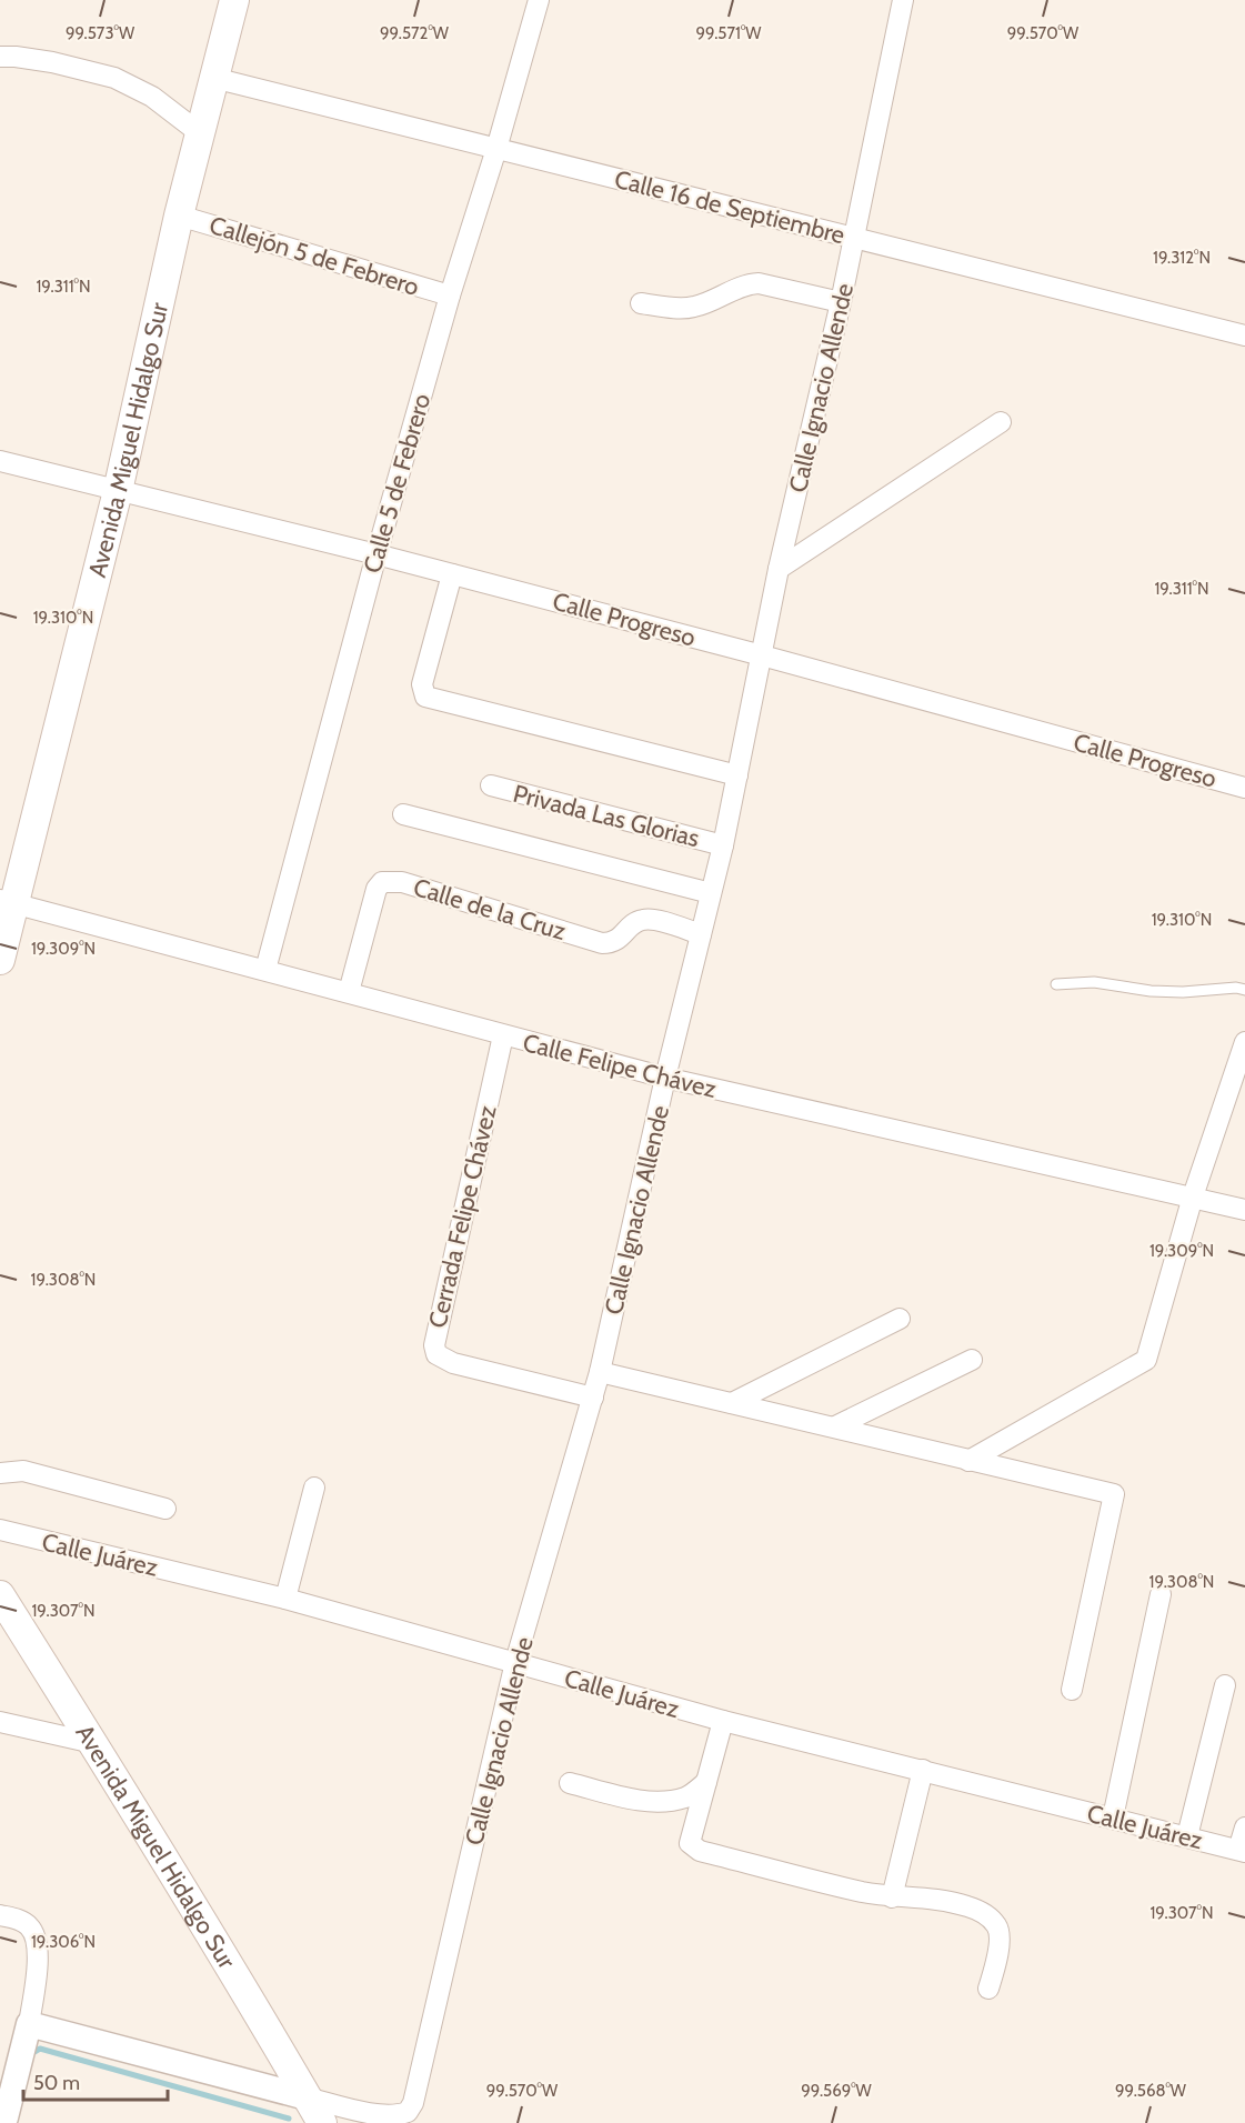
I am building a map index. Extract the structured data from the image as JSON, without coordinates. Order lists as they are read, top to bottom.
{
  "streets": {
    "main road": ["Avenida Miguel Hidalgo Sur"],
    "street": [
      "Calle 16 de Septiembre",
      "Callejón 5 de Febrero",
      "Calle Ignacio Allende",
      "Calle 5 de Febrero",
      "Calle Progreso",
      "Privada Las Glorias",
      "Calle de la Cruz",
      "Calle Felipe Chávez",
      "Cerrada Felipe Chávez",
      "Calle Juárez"
    ]
  },
  "crossings": [
    ["Calle 16 de Septiembre", "Calle Ignacio Allende"],
    ["Calle 16 de Septiembre", "Avenida Miguel Hidalgo Sur"],
    ["Calle 16 de Septiembre", "Calle 5 de Febrero"],
    ["Callejón 5 de Febrero", "Avenida Miguel Hidalgo Sur"],
    ["Callejón 5 de Febrero", "Calle 5 de Febrero"],
    ["Calle Ignacio Allende", "Calle Progreso"],
    ["Calle Ignacio Allende", "Privada Las Glorias"],
    ["Calle Ignacio Allende", "Calle de la Cruz"],
    ["Calle Ignacio Allende", "Calle Felipe Chávez"],
    ["Calle Ignacio Allende", "Cerrada Felipe Chávez"],
    ["Calle Ignacio Allende", "Calle Juárez"],
    ["Avenida Miguel Hidalgo Sur", "Calle Progreso"],
    ["Avenida Miguel Hidalgo Sur", "Calle Felipe Chávez"],
    ["Calle 5 de Febrero", "Calle Progreso"],
    ["Calle 5 de Febrero", "Calle Felipe Chávez"],
    ["Calle de la Cruz", "Calle Felipe Chávez"],
    ["Calle Felipe Chávez", "Cerrada Felipe Chávez"]
  ],
  "scale_bar": "50 m",
  "coordinates": [
    "99.573°W",
    "99.572°W",
    "99.571°W",
    "99.570°W",
    "19.312°N",
    "19.311°N",
    "19.310°N",
    "19.309°N",
    "19.308°N",
    "19.307°N",
    "19.306°N",
    "99.569°W",
    "99.568°W"
  ]
}
